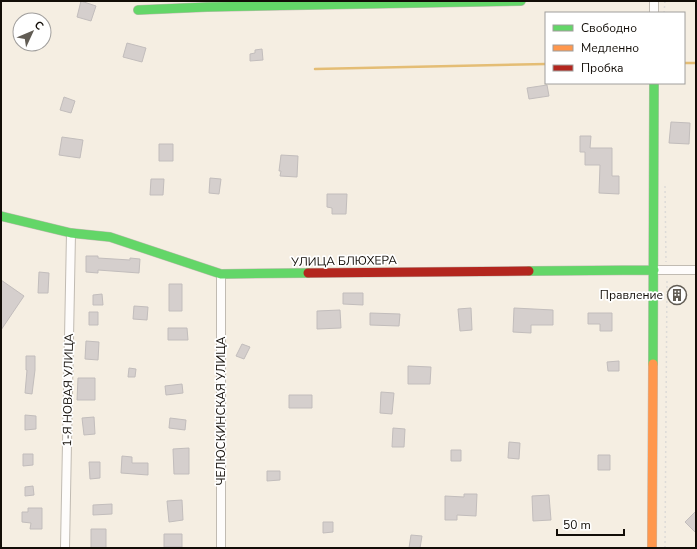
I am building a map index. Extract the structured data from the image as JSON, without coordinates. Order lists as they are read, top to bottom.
{
  "streets": {
    "street": ["УЛИЦА БЛЮХЕРА", "1-Я НОВАЯ УЛИЦА", "ЧЕЛЮСКИНСКАЯ УЛИЦА"]
  },
  "crossings": [
    ["УЛИЦА БЛЮХЕРА", "1-Я НОВАЯ УЛИЦА"],
    ["УЛИЦА БЛЮХЕРА", "ЧЕЛЮСКИНСКАЯ УЛИЦА"]
  ],
  "places": {
    "building": ["Правление"]
  },
  "legend": ["Свободно", "Медленно", "Пробка"],
  "scale_bar": "50 m",
  "north": "top right"
}
